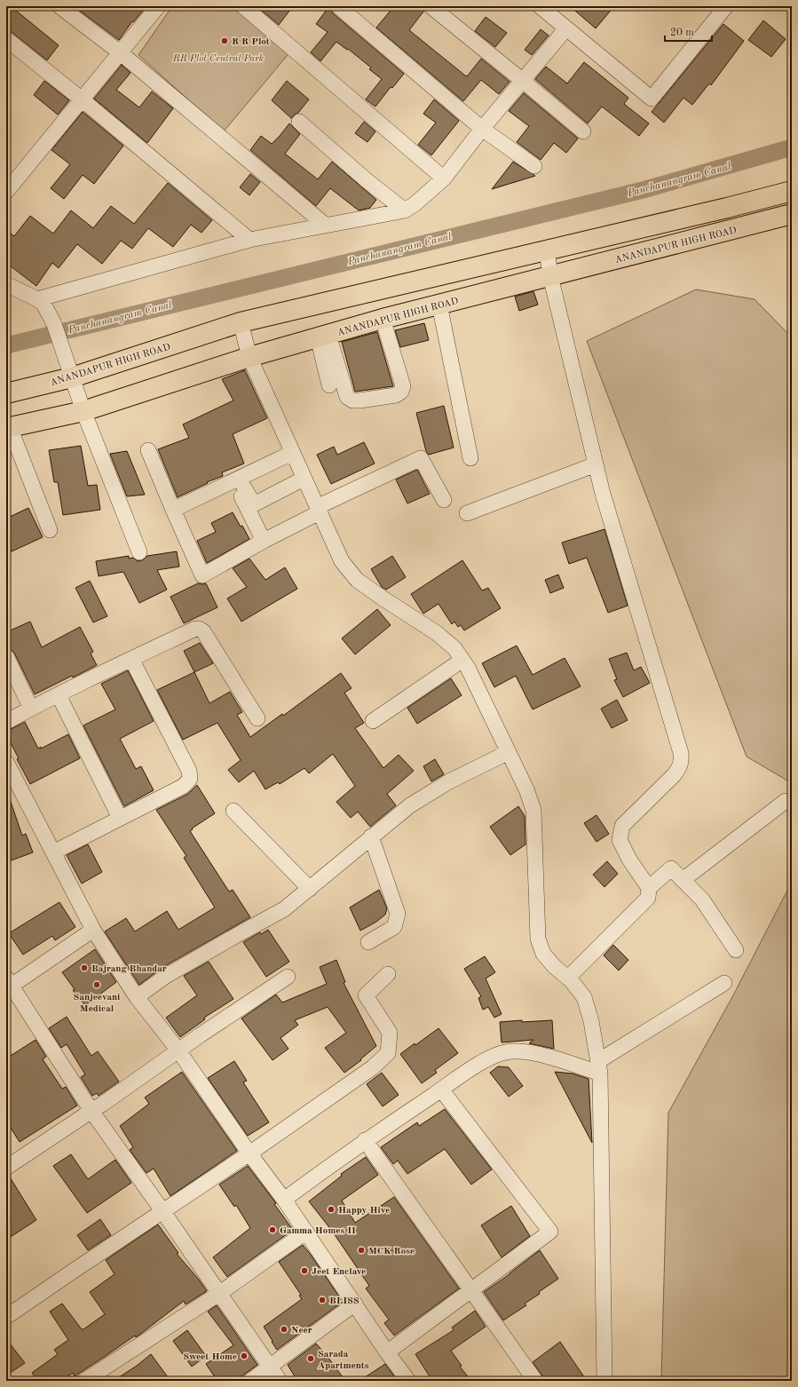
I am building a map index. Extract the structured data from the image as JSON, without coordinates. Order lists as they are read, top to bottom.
{
  "streets": {
    "main road": ["ANANDAPUR HIGH ROAD"]
  },
  "water": ["Panchanangram Canal"],
  "parks": ["RR Plot Central Park"],
  "places": [
    "R R Plot",
    "Bajrang Bhandar",
    "Sanjeevani Medical",
    "Happy Hive",
    "Gamma Homes II",
    "MCK Rose",
    "Jeet Enclave",
    "BLISS",
    "Neer",
    "Sweet Home",
    "Sarada Apartments"
  ],
  "scale_bar": "20 m"
}
